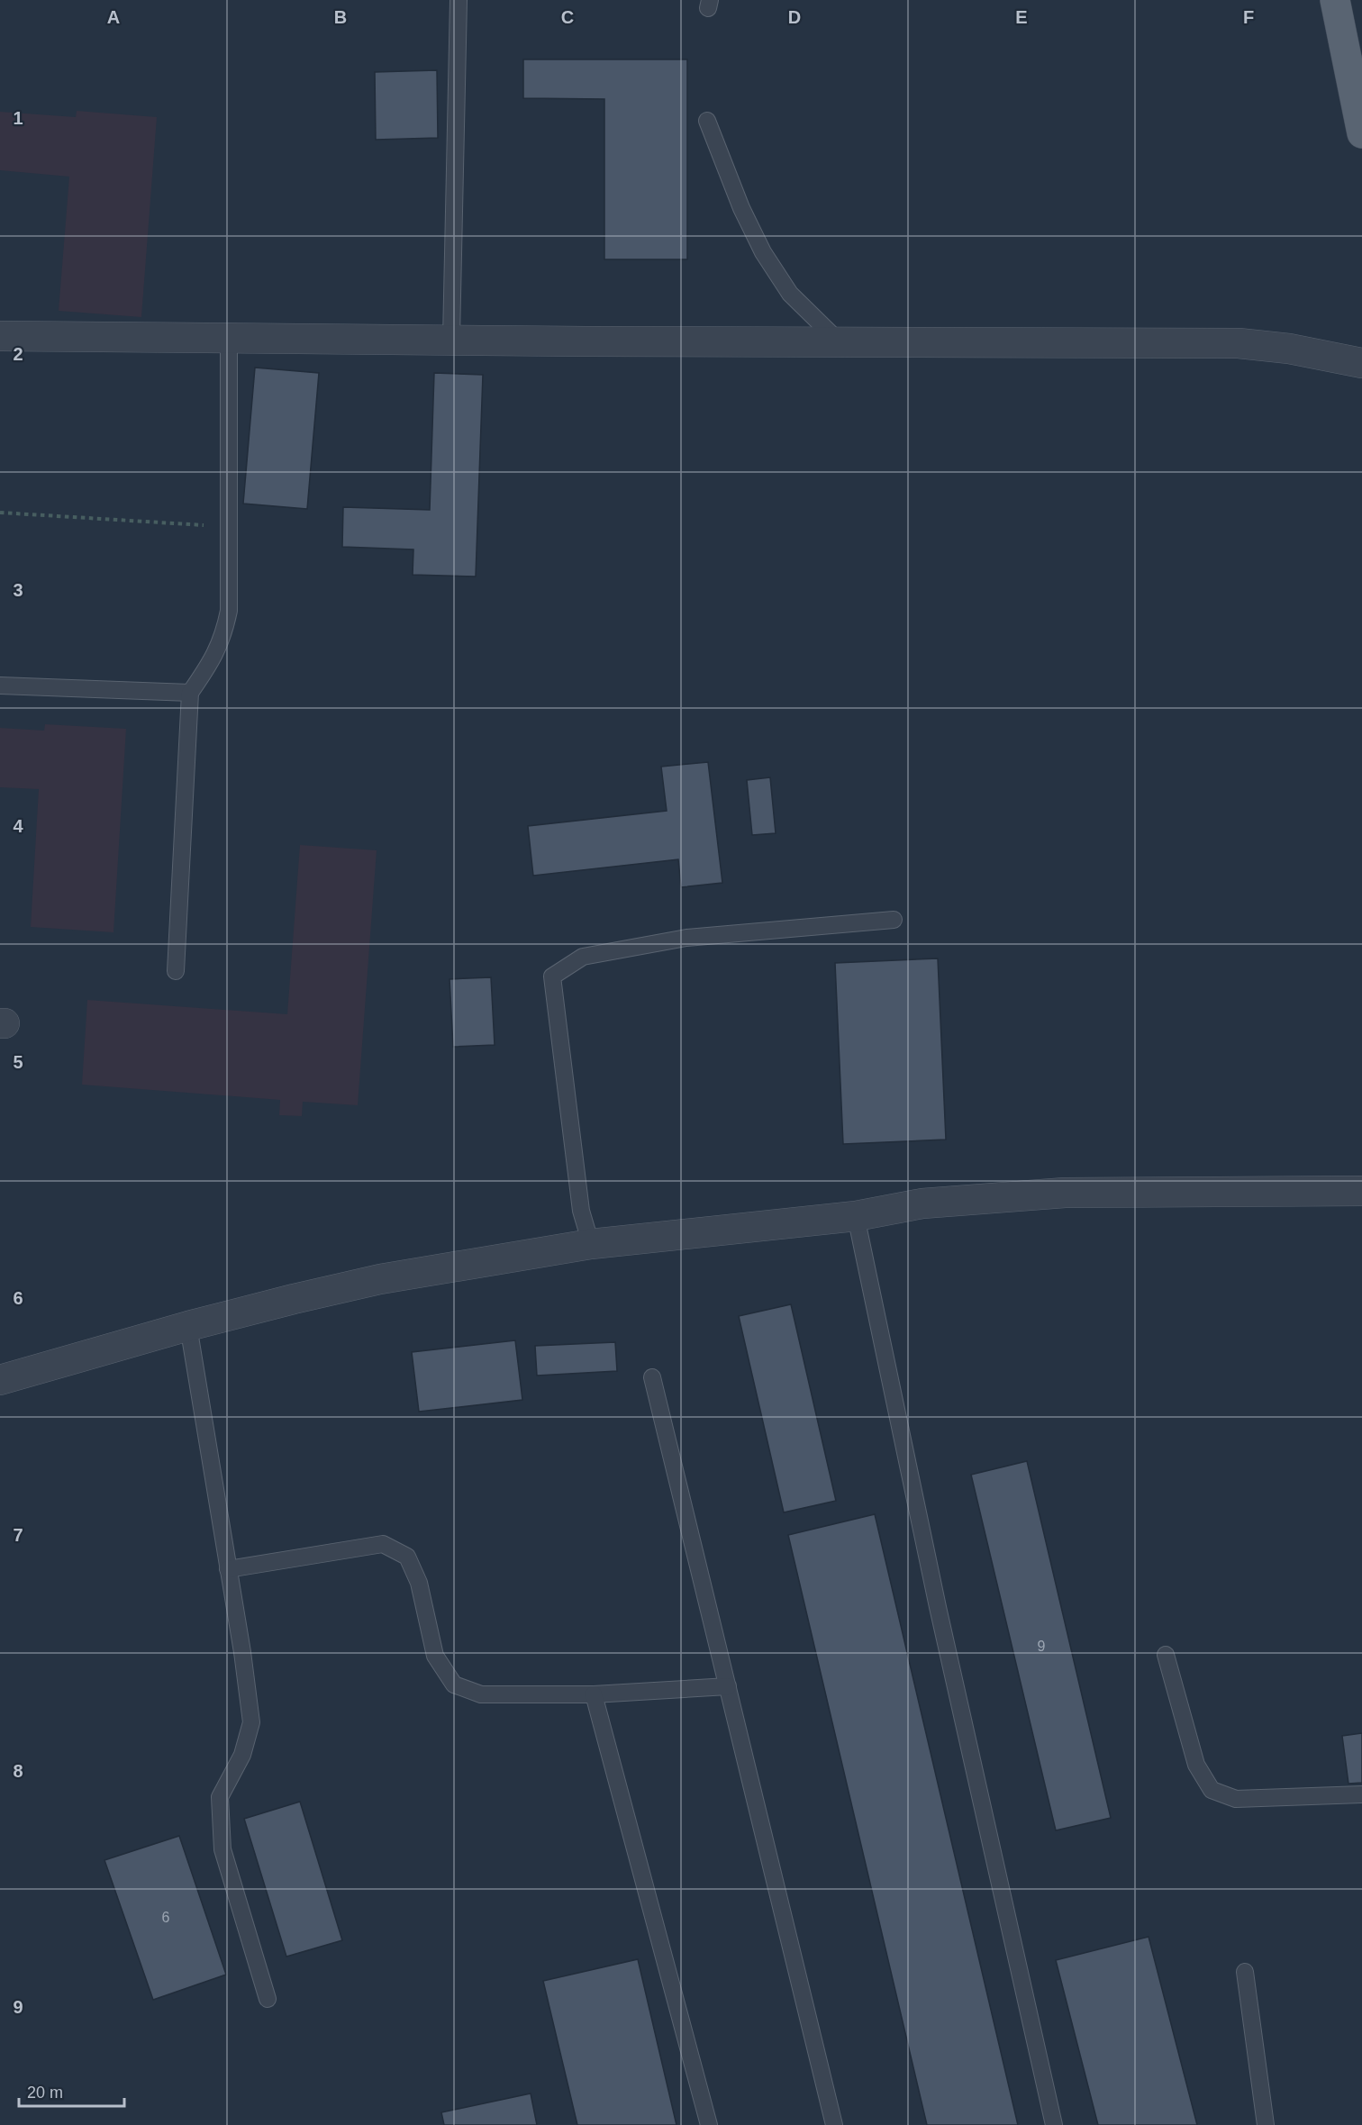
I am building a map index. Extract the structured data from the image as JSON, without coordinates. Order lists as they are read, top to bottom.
{
  "house_numbers": ["9", "6"],
  "scale_bar": "20 m",
  "grid": {
    "columns": [
      "A",
      "B",
      "C",
      "D",
      "E",
      "F"
    ],
    "rows": [
      "1",
      "2",
      "3",
      "4",
      "5",
      "6",
      "7",
      "8",
      "9"
    ]
  }
}
